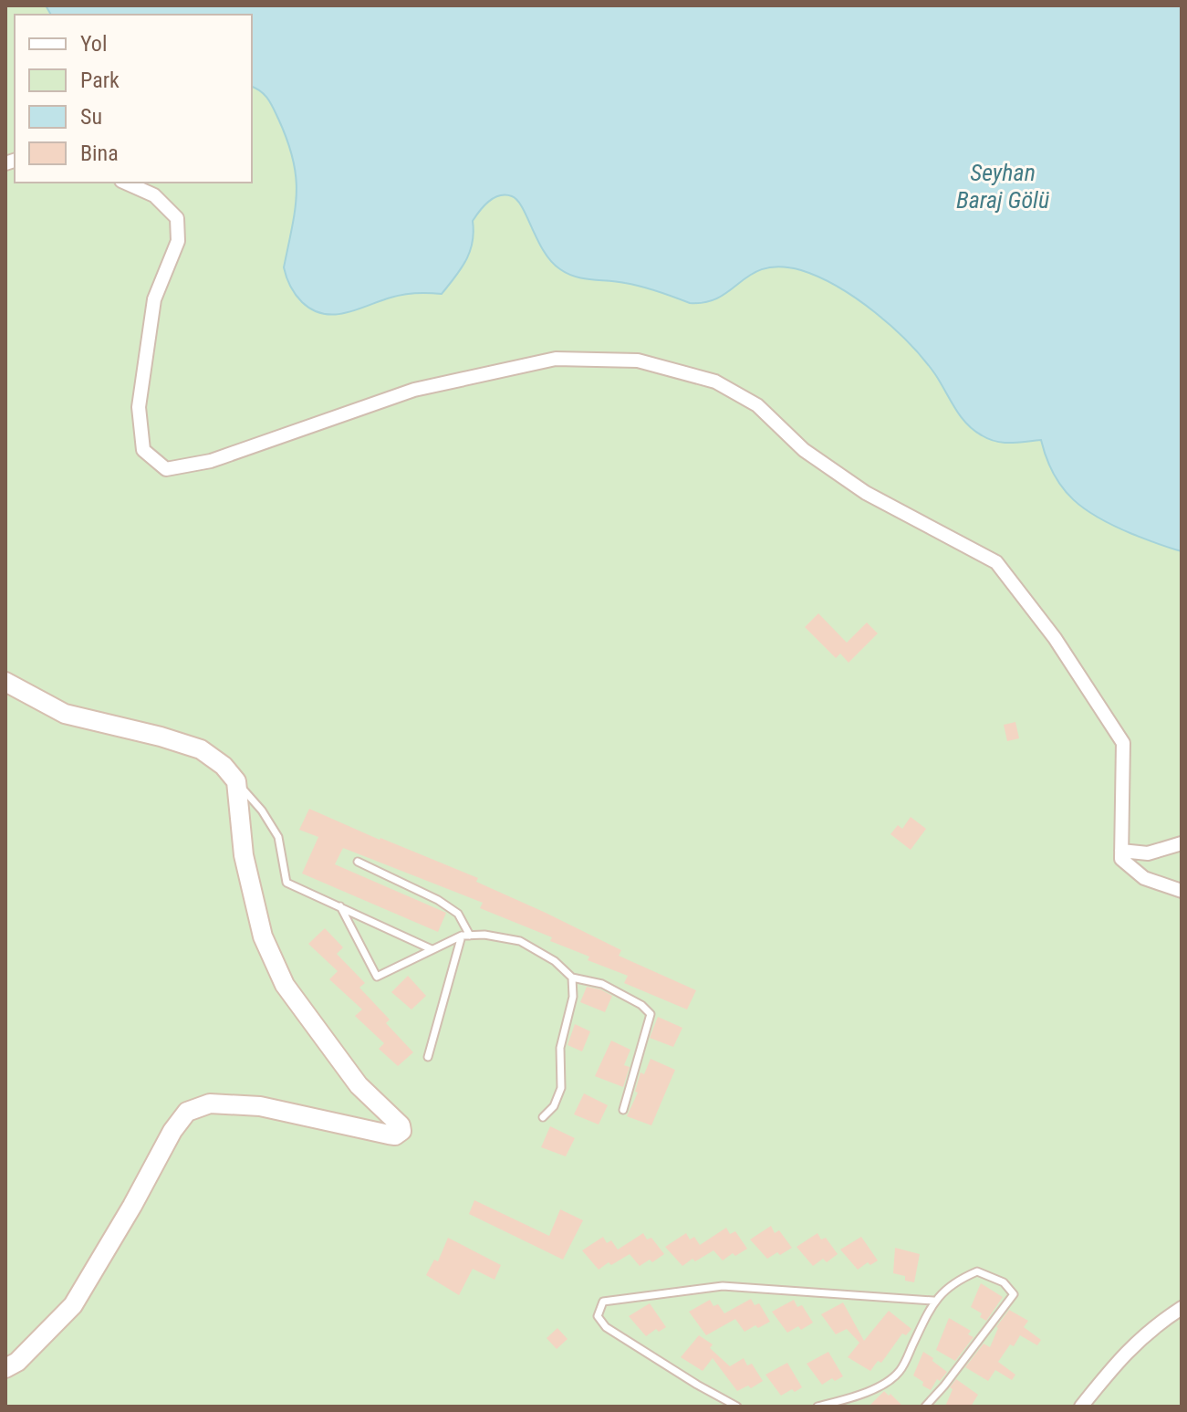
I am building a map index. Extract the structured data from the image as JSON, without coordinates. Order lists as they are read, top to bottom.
{
  "water": ["Seyhan Baraj Gölü"],
  "legend": [
    "Yol",
    "Park",
    "Su",
    "Bina"
  ]
}
